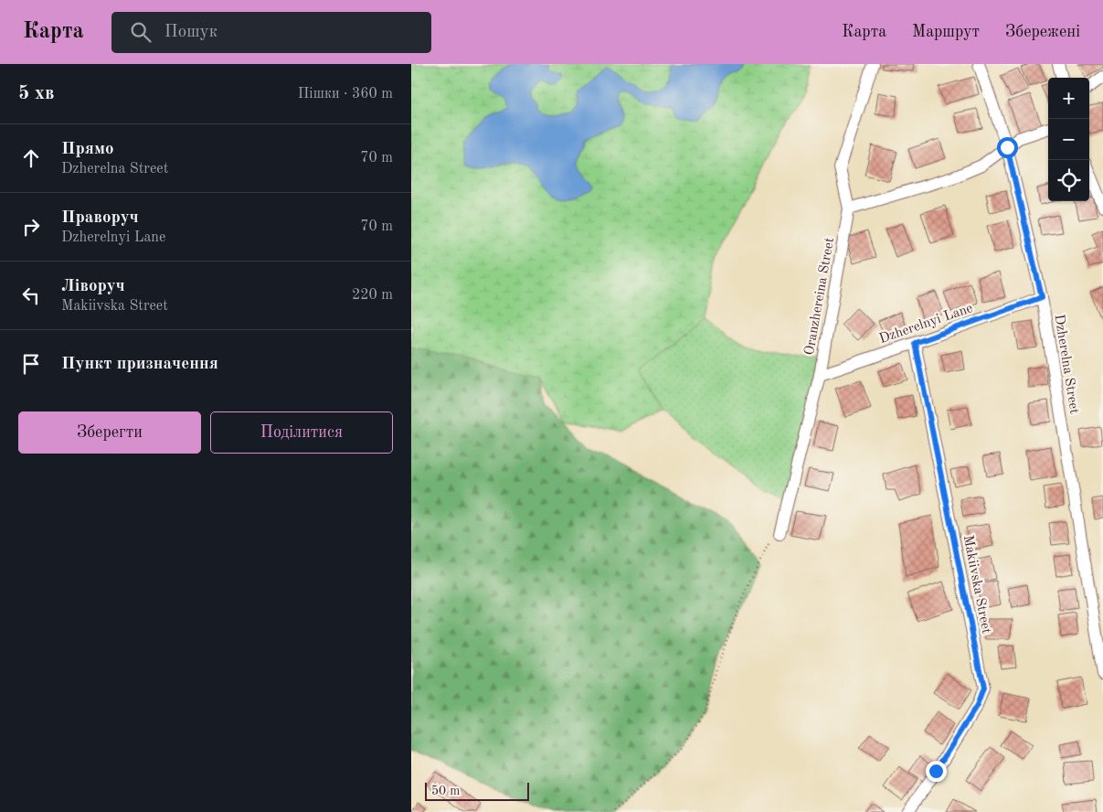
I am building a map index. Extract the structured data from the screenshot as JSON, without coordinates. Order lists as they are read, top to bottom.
{
  "streets": {
    "street": [
      "Oranzhereina Street",
      "Dzherelnyi Lane",
      "Dzherelna Street",
      "Makiivska Street"
    ]
  },
  "crossings": [
    ["Oranzhereina Street", "Dzherelnyi Lane"],
    ["Dzherelnyi Lane", "Dzherelna Street"],
    ["Dzherelnyi Lane", "Makiivska Street"]
  ],
  "scale_bar": "50 m",
  "page": {
    "header": "Карта",
    "search": "Пошук",
    "nav": ["Карта", "Маршрут", "Збережені"],
    "heading": ["5 хв", "Пішки · 360 m"],
    "map_buttons": ["+", "−"],
    "list": [
      ["Прямо", "Dzherelna Street", "70 m"],
      ["Праворуч", "Dzherelnyi Lane", "70 m"],
      ["Ліворуч", "Makiivska Street", "220 m"],
      "Пункт призначення"
    ],
    "buttons": ["Зберегти", "Поділитися"],
    "scale": "50 m"
  }
}
